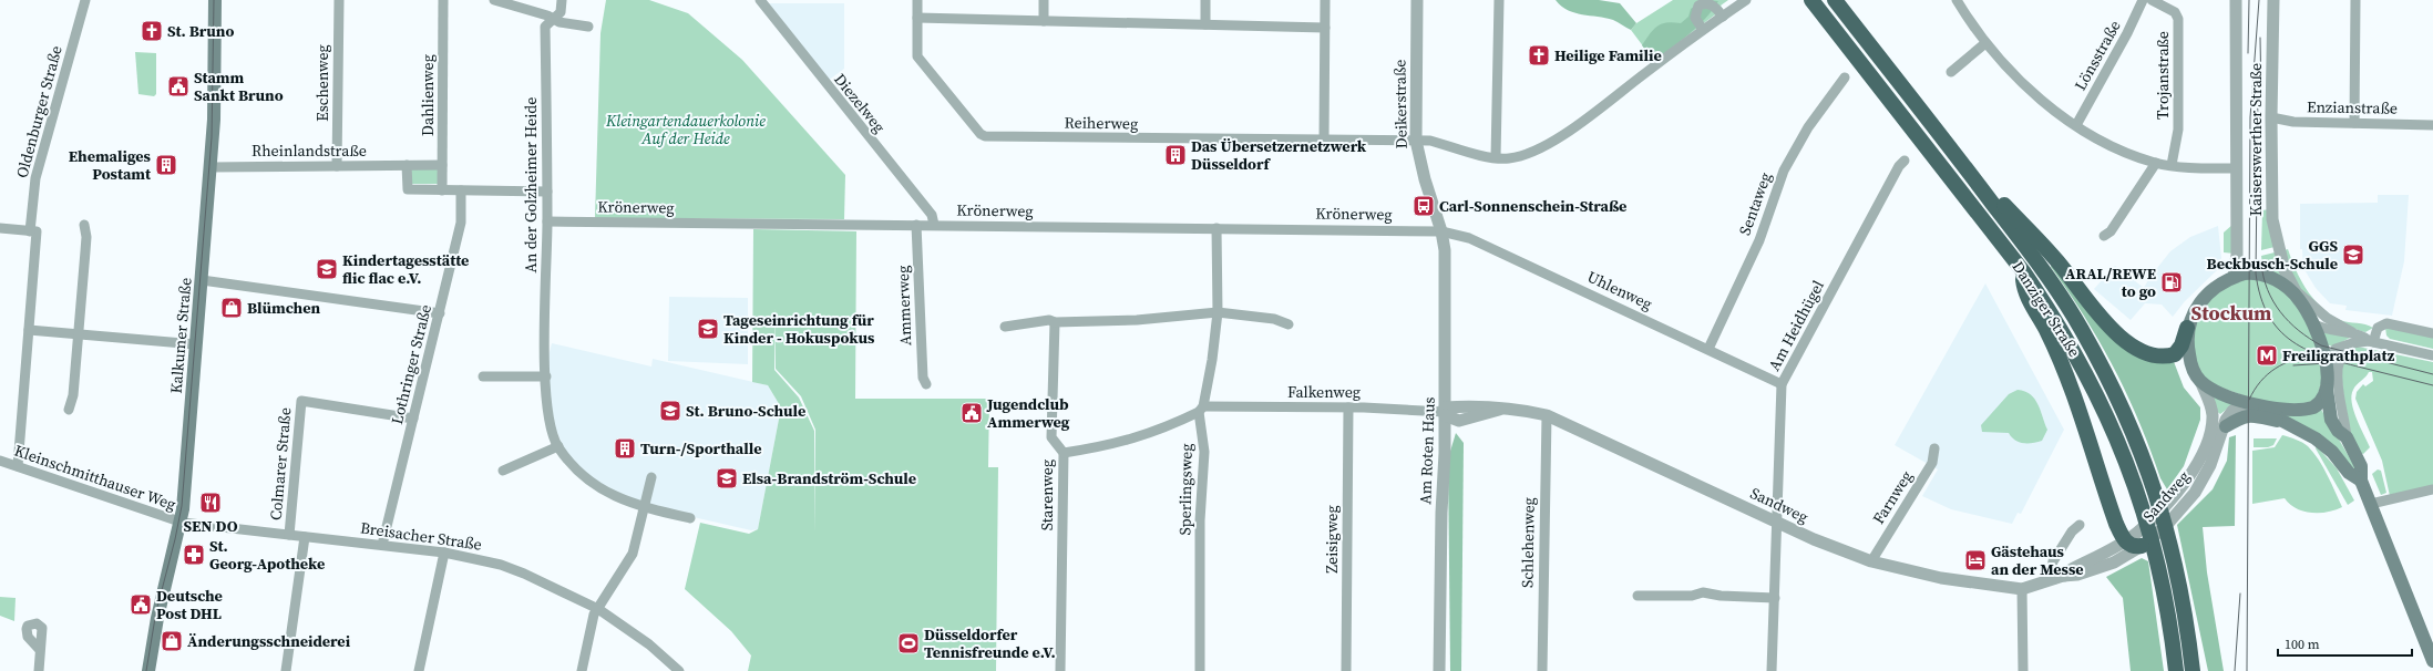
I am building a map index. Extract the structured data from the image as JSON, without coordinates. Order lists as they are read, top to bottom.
{
  "streets": {
    "highway": ["Danziger Straße"],
    "main road": ["Kalkumer Straße"],
    "street": [
      "Lönsstraße",
      "Trojanstraße",
      "Eschenweg",
      "Dahlienweg",
      "Diezelweg",
      "Deikerstraße",
      "Enzianstraße",
      "Oldenburger Straße",
      "Reiherweg",
      "Kaiserswerther Straße",
      "Rheinlandstraße",
      "An der Golzheimer Heide",
      "Sentaweg",
      "Krönerweg",
      "Uhlenweg",
      "Ammerweg",
      "Am Heidhügel",
      "Lothringer Straße",
      "Falkenweg",
      "Am Roten Haus",
      "Colmarer Straße",
      "Kleinschmitthauser Weg",
      "Sperlingsweg",
      "Starenweg",
      "Sandweg",
      "Farnweg",
      "Breisacher Straße",
      "Zeisigweg",
      "Schlehenweg"
    ]
  },
  "crossings": [
    ["Eschenweg", "Rheinlandstraße"],
    ["Dahlienweg", "Rheinlandstraße"],
    ["Diezelweg", "Krönerweg"],
    ["Deikerstraße", "Reiherweg"],
    ["Deikerstraße", "Krönerweg"],
    ["Deikerstraße", "Uhlenweg"],
    ["Deikerstraße", "Am Roten Haus"],
    ["Enzianstraße", "Kaiserswerther Straße"],
    ["Oldenburger Straße", "Kleinschmitthauser Weg"],
    ["Kaiserswerther Straße", "Sandweg"],
    ["Rheinlandstraße", "Kalkumer Straße"],
    ["An der Golzheimer Heide", "Krönerweg"],
    ["Sentaweg", "Uhlenweg"],
    ["Krönerweg", "Uhlenweg"],
    ["Krönerweg", "Ammerweg"],
    ["Krönerweg", "Am Roten Haus"],
    ["Krönerweg", "Sperlingsweg"],
    ["Uhlenweg", "Am Heidhügel"],
    ["Uhlenweg", "Am Roten Haus"],
    ["Am Heidhügel", "Sandweg"],
    ["Kalkumer Straße", "Kleinschmitthauser Weg"],
    ["Kalkumer Straße", "Breisacher Straße"],
    ["Lothringer Straße", "Colmarer Straße"],
    ["Lothringer Straße", "Breisacher Straße"],
    ["Falkenweg", "Am Roten Haus"],
    ["Falkenweg", "Sperlingsweg"],
    ["Falkenweg", "Starenweg"],
    ["Falkenweg", "Sandweg"],
    ["Falkenweg", "Zeisigweg"],
    ["Am Roten Haus", "Sandweg"],
    ["Colmarer Straße", "Breisacher Straße"],
    ["Kleinschmitthauser Weg", "Breisacher Straße"],
    ["Sandweg", "Farnweg"],
    ["Sandweg", "Schlehenweg"]
  ],
  "districts": ["Stockum"],
  "parks": ["Kleingartendauerkolonie Auf der Heide"],
  "places": {
    "church": ["St. Bruno", "Heilige Familie"],
    "public building": ["Stamm Sankt Bruno", "Jugendclub Ammerweg", "Deutsche Post DHL"],
    "building": ["Das Übersetzernetzwerk Düsseldorf", "Ehemaliges Postamt", "Turn-/Sporthalle"],
    "bus stop": ["Carl-Sonnenschein-Straße"],
    "school or university": [
      "GGS Beckbusch-Schule",
      "Kindertagesstätte flic flac e.V.",
      "Tageseinrichtung für Kinder - Hokuspokus",
      "St. Bruno-Schule",
      "Elsa-Brandström-Schule"
    ],
    "fuel station": ["ARAL/REWE to go"],
    "shop": ["Blümchen", "Änderungsschneiderei"],
    "metro station": ["Freiligrathplatz"],
    "restaurant": ["SEN DO"],
    "pharmacy": ["St. Georg-Apotheke"],
    "hotel": ["Gästehaus an der Messe"],
    "sports": ["Düsseldorfer Tennisfreunde e.V."]
  },
  "scale_bar": "100 m"
}
